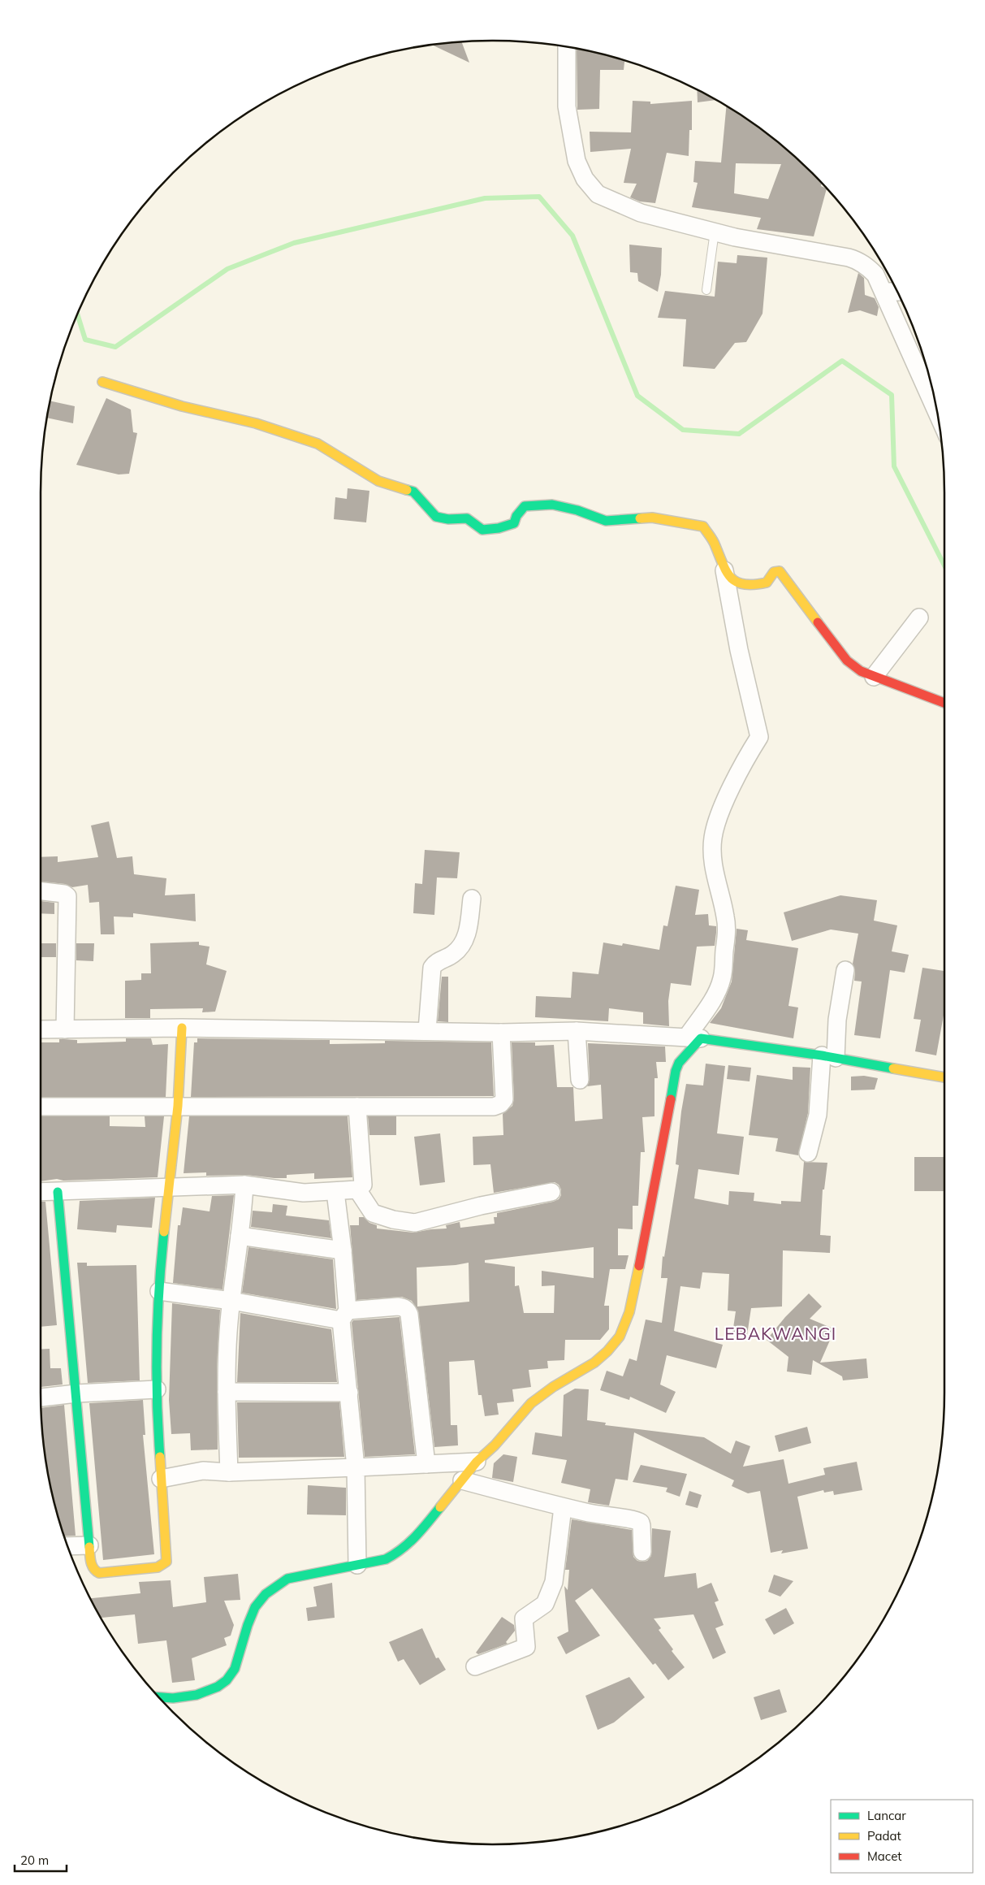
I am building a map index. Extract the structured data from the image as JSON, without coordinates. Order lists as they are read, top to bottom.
{
  "districts": ["LEBAKWANGI"],
  "legend": ["Lancar", "Padat", "Macet"],
  "scale_bar": "20 m"
}
